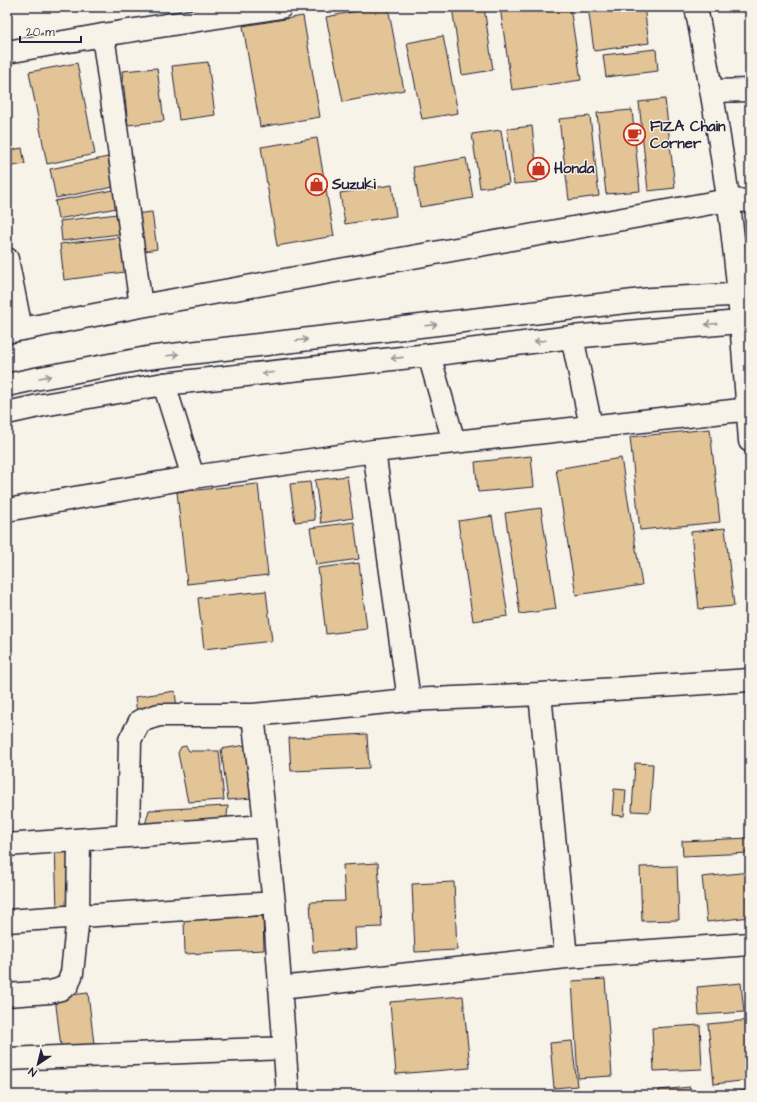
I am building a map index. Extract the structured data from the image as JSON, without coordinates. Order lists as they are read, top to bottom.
{
  "places": {
    "cafe": ["FIZA Chain Corner"],
    "shop": ["Honda", "Suzuki"]
  },
  "scale_bar": "20 m",
  "north": "bottom left"
}
